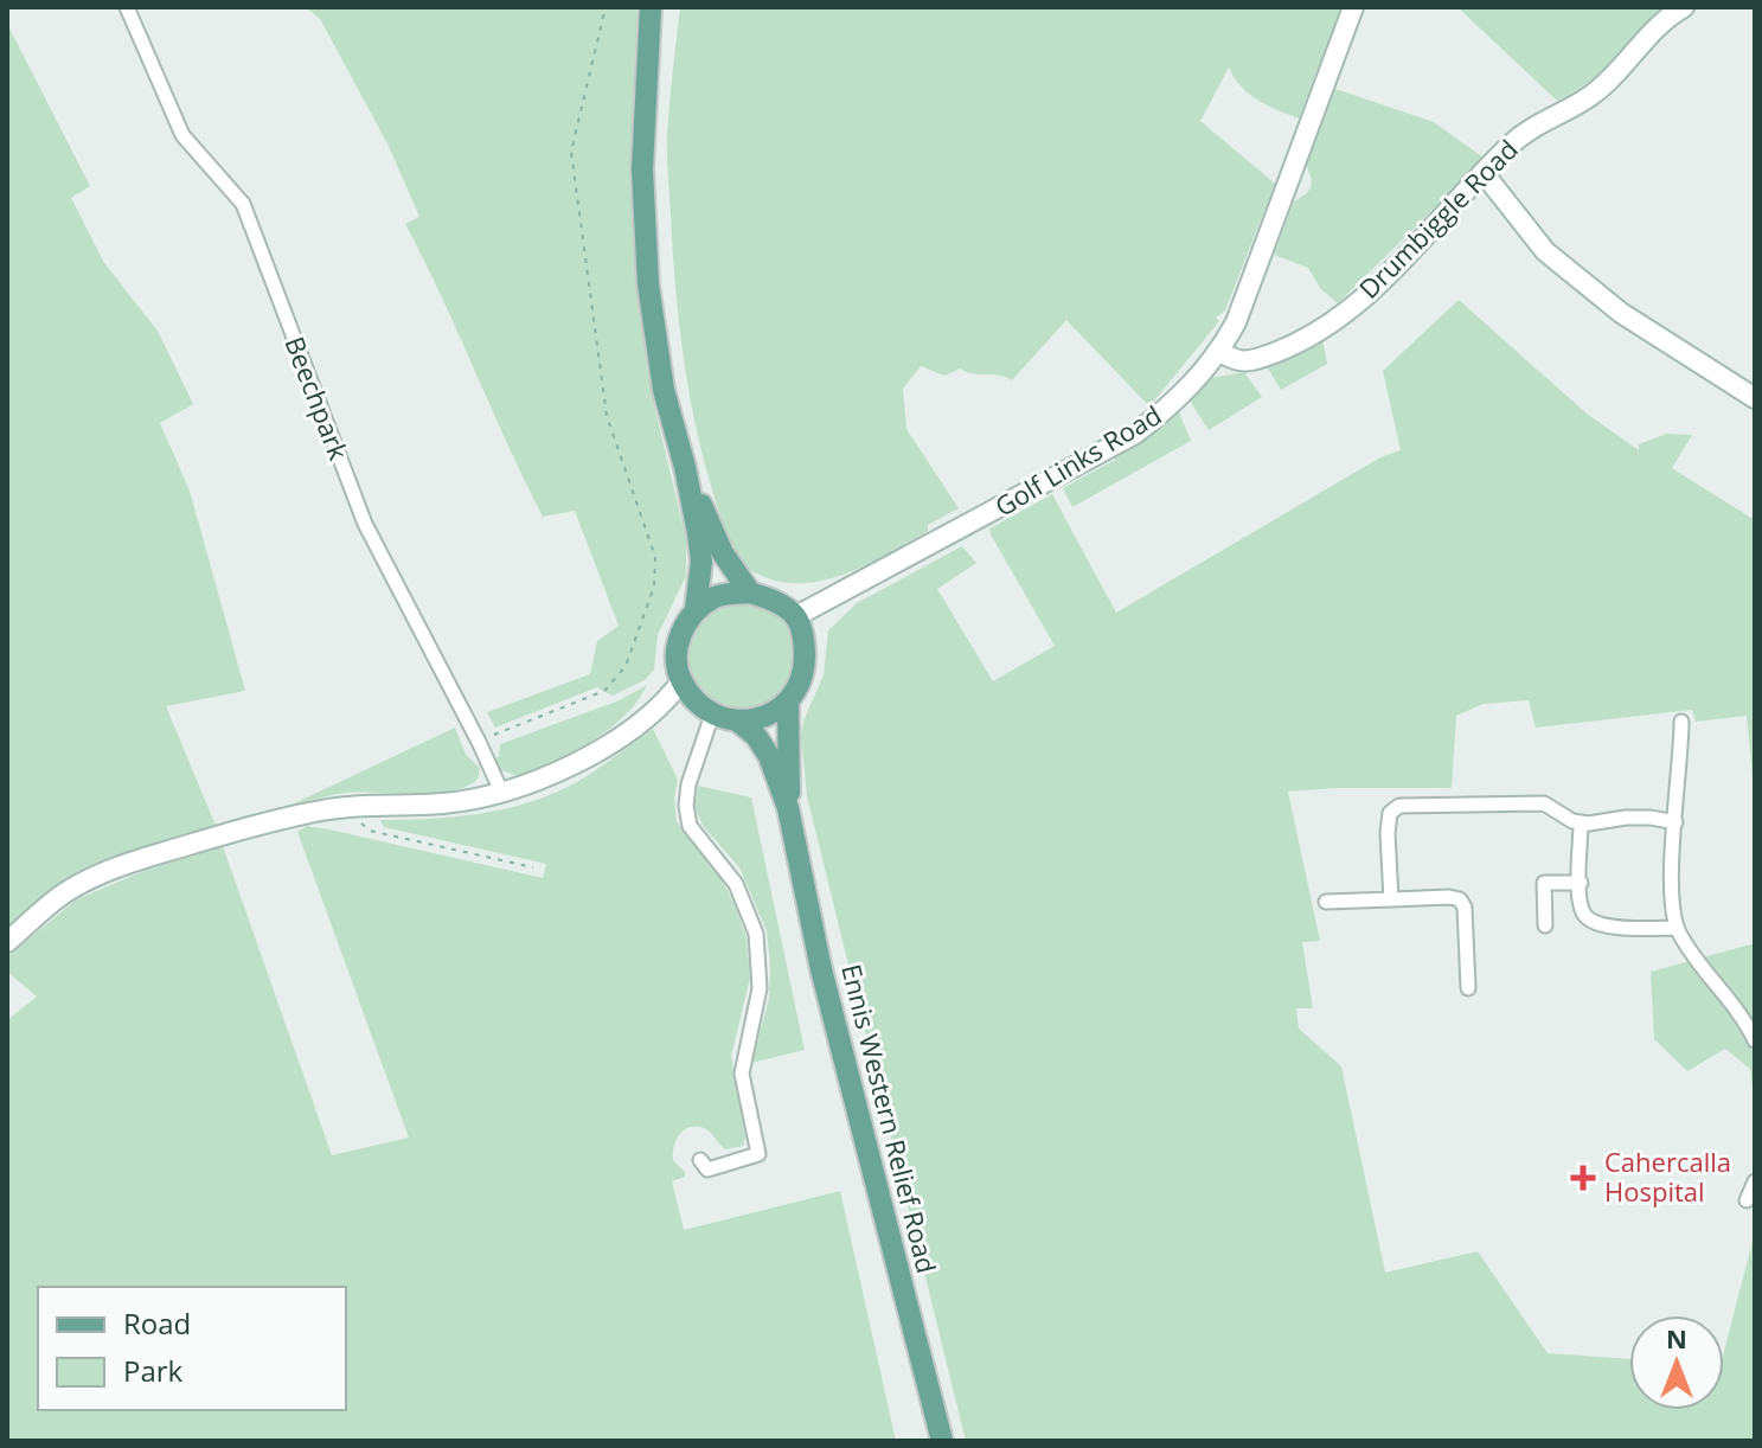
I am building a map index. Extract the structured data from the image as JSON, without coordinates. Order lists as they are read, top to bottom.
{
  "streets": {
    "main road": ["Drumbiggle Road", "Golf Links Road", "Ennis Western Relief Road"],
    "street": ["Beechpark"]
  },
  "crossings": [
    ["Drumbiggle Road", "Golf Links Road"],
    ["Golf Links Road", "Ennis Western Relief Road"]
  ],
  "places": {
    "health": ["Cahercalla Hospital"]
  },
  "legend": ["Road", "Park"],
  "north": "top"
}
